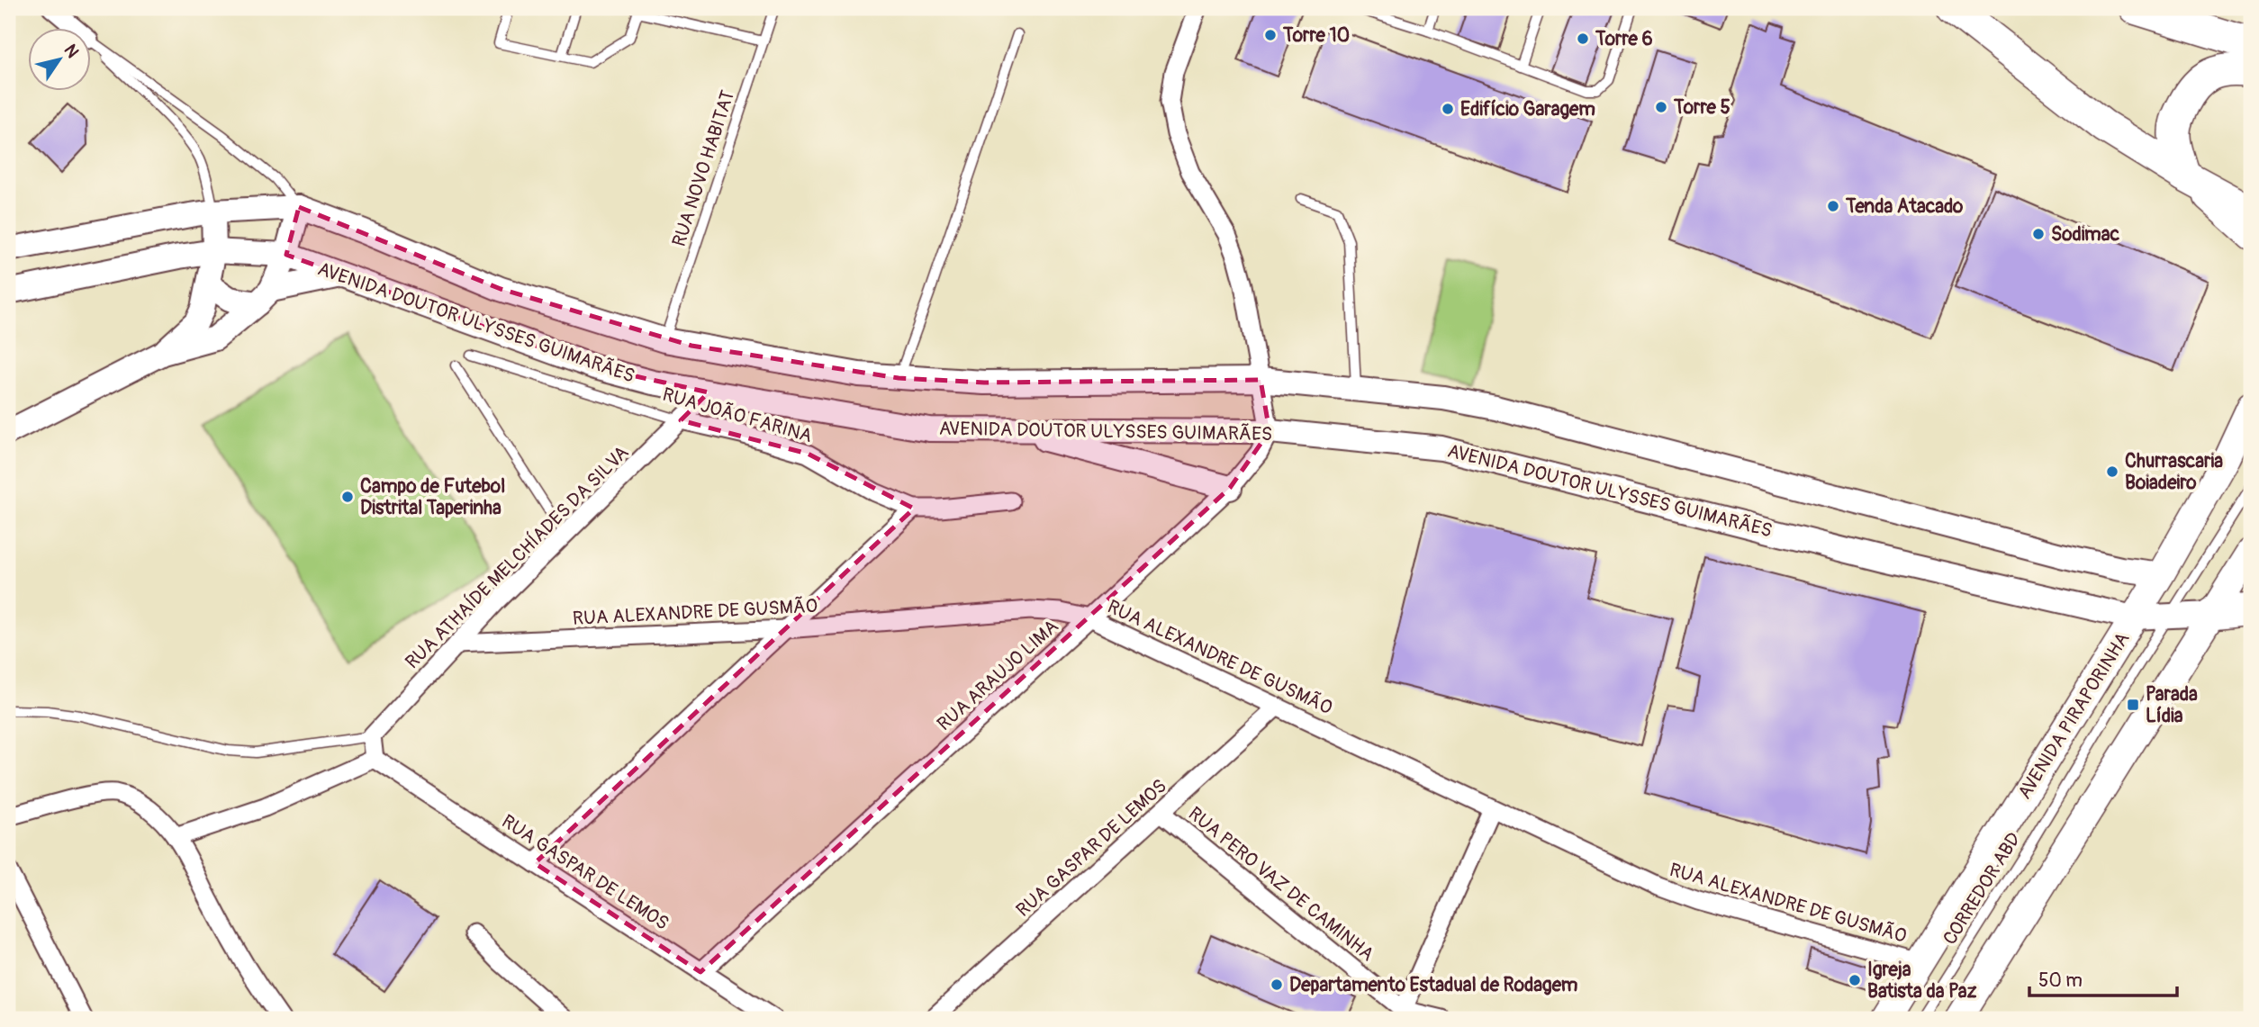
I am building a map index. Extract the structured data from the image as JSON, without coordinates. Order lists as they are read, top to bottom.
{
  "streets": {
    "main road": ["AVENIDA DOUTOR ULYSSES GUIMARÃES", "AVENIDA PIRAPORINHA"],
    "street": [
      "RUA JOÃO FARINA",
      "RUA ATHAÍDE MELCHÍADES DA SILVA",
      "RUA ALEXANDRE DE GUSMÃO",
      "RUA ARAUJO LIMA",
      "RUA GASPAR DE LEMOS",
      "RUA PERO VAZ DE CAMINHA"
    ],
    "lane": ["RUA NOVO HABITAT", "CORREDOR ABD"]
  },
  "crossings": [
    ["RUA NOVO HABITAT", "AVENIDA DOUTOR ULYSSES GUIMARÃES"],
    ["AVENIDA DOUTOR ULYSSES GUIMARÃES", "RUA ATHAÍDE MELCHÍADES DA SILVA"],
    ["AVENIDA DOUTOR ULYSSES GUIMARÃES", "RUA ARAUJO LIMA"],
    ["AVENIDA DOUTOR ULYSSES GUIMARÃES", "AVENIDA PIRAPORINHA"],
    ["AVENIDA DOUTOR ULYSSES GUIMARÃES", "CORREDOR ABD"],
    ["RUA JOÃO FARINA", "RUA ATHAÍDE MELCHÍADES DA SILVA"],
    ["RUA ATHAÍDE MELCHÍADES DA SILVA", "RUA ALEXANDRE DE GUSMÃO"],
    ["RUA ALEXANDRE DE GUSMÃO", "RUA ARAUJO LIMA"],
    ["RUA ALEXANDRE DE GUSMÃO", "AVENIDA PIRAPORINHA"],
    ["RUA ALEXANDRE DE GUSMÃO", "RUA GASPAR DE LEMOS"],
    ["RUA ARAUJO LIMA", "RUA GASPAR DE LEMOS"],
    ["RUA GASPAR DE LEMOS", "RUA PERO VAZ DE CAMINHA"]
  ],
  "places": {
    "other": [
      "Torre 10",
      "Torre 6",
      "Torre 5",
      "Edifício Garagem",
      "Tenda Atacado",
      "Sodimac",
      "Churrascaria Boiadeiro",
      "Campo de Futebol Distrital Taperinha",
      "Igreja Batista da Paz",
      "Departamento Estadual de Rodagem"
    ],
    "transit": ["Parada Lídia"]
  },
  "scale_bar": "50 m",
  "north": "top right"
}
